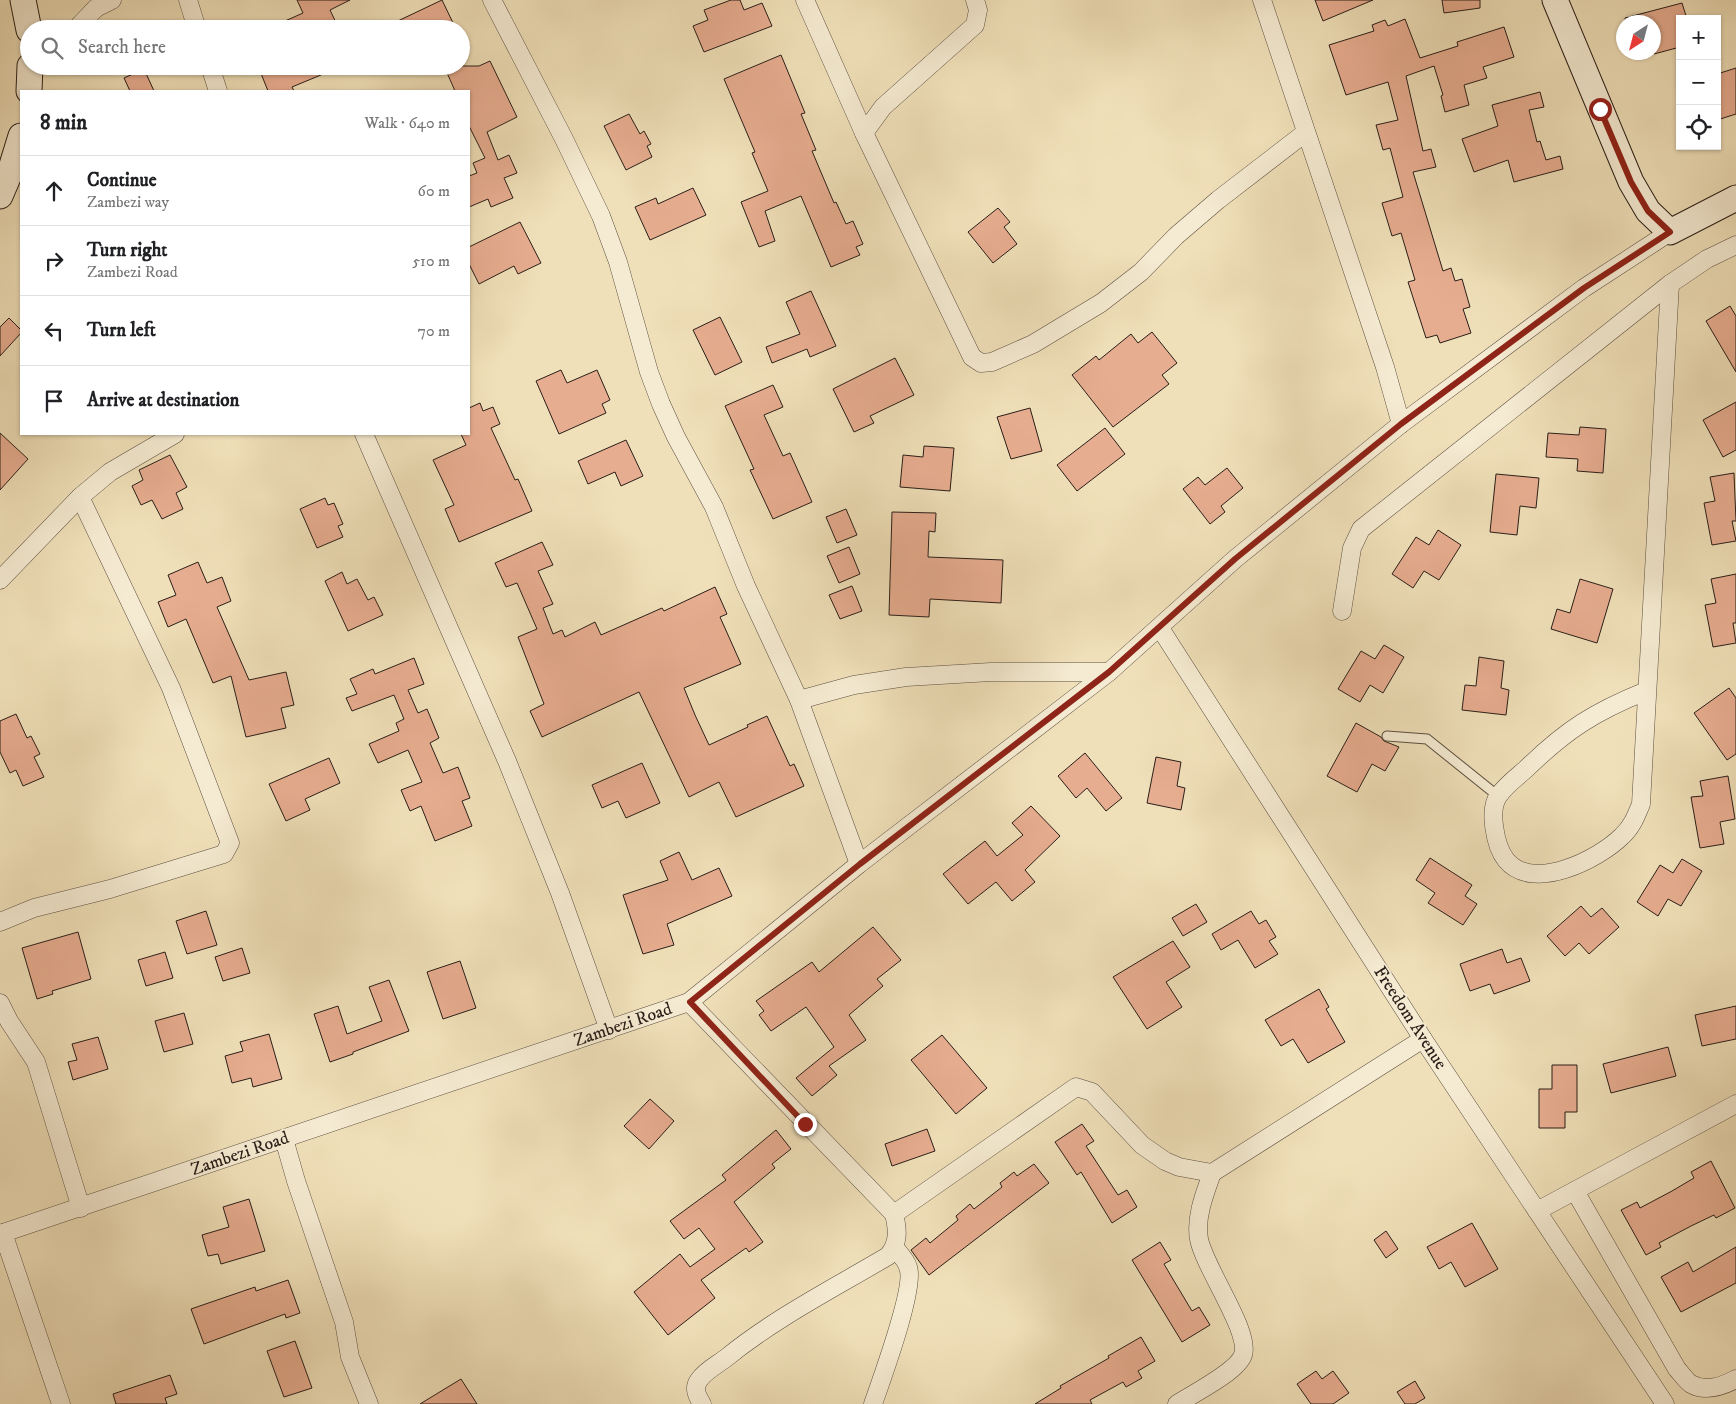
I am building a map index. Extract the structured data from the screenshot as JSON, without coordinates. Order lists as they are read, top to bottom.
{
  "streets": {
    "street": ["Freedom Avenue", "Zambezi Road"]
  },
  "crossings": [
    ["Freedom Avenue", "Zambezi Road"]
  ],
  "north": "bottom left",
  "page": {
    "map_buttons": ["+", "−"],
    "search": "Search here",
    "heading": ["8 min", "Walk · 640 m"],
    "list": [
      ["Continue", "Zambezi way", "60 m"],
      ["Turn right", "Zambezi Road", "510 m"],
      ["Turn left", "70 m"],
      "Arrive at destination"
    ]
  }
}
